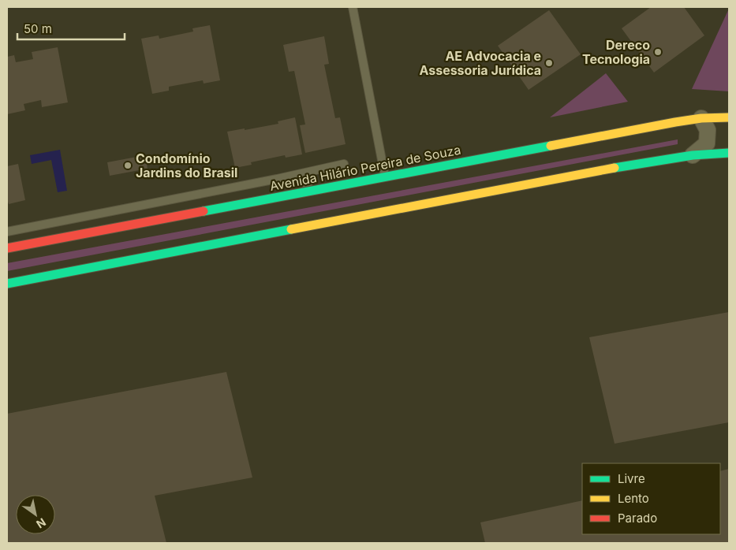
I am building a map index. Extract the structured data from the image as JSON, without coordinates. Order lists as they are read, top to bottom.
{
  "streets": {
    "main road": ["Avenida Hilário Pereira de Souza"]
  },
  "places": ["Dereco Tecnologia", "AE Advocacia e Assessoria Jurídica", "Condomínio Jardins do Brasil"],
  "legend": ["Livre", "Lento", "Parado"],
  "scale_bar": "50 m",
  "north": "bottom right"
}
